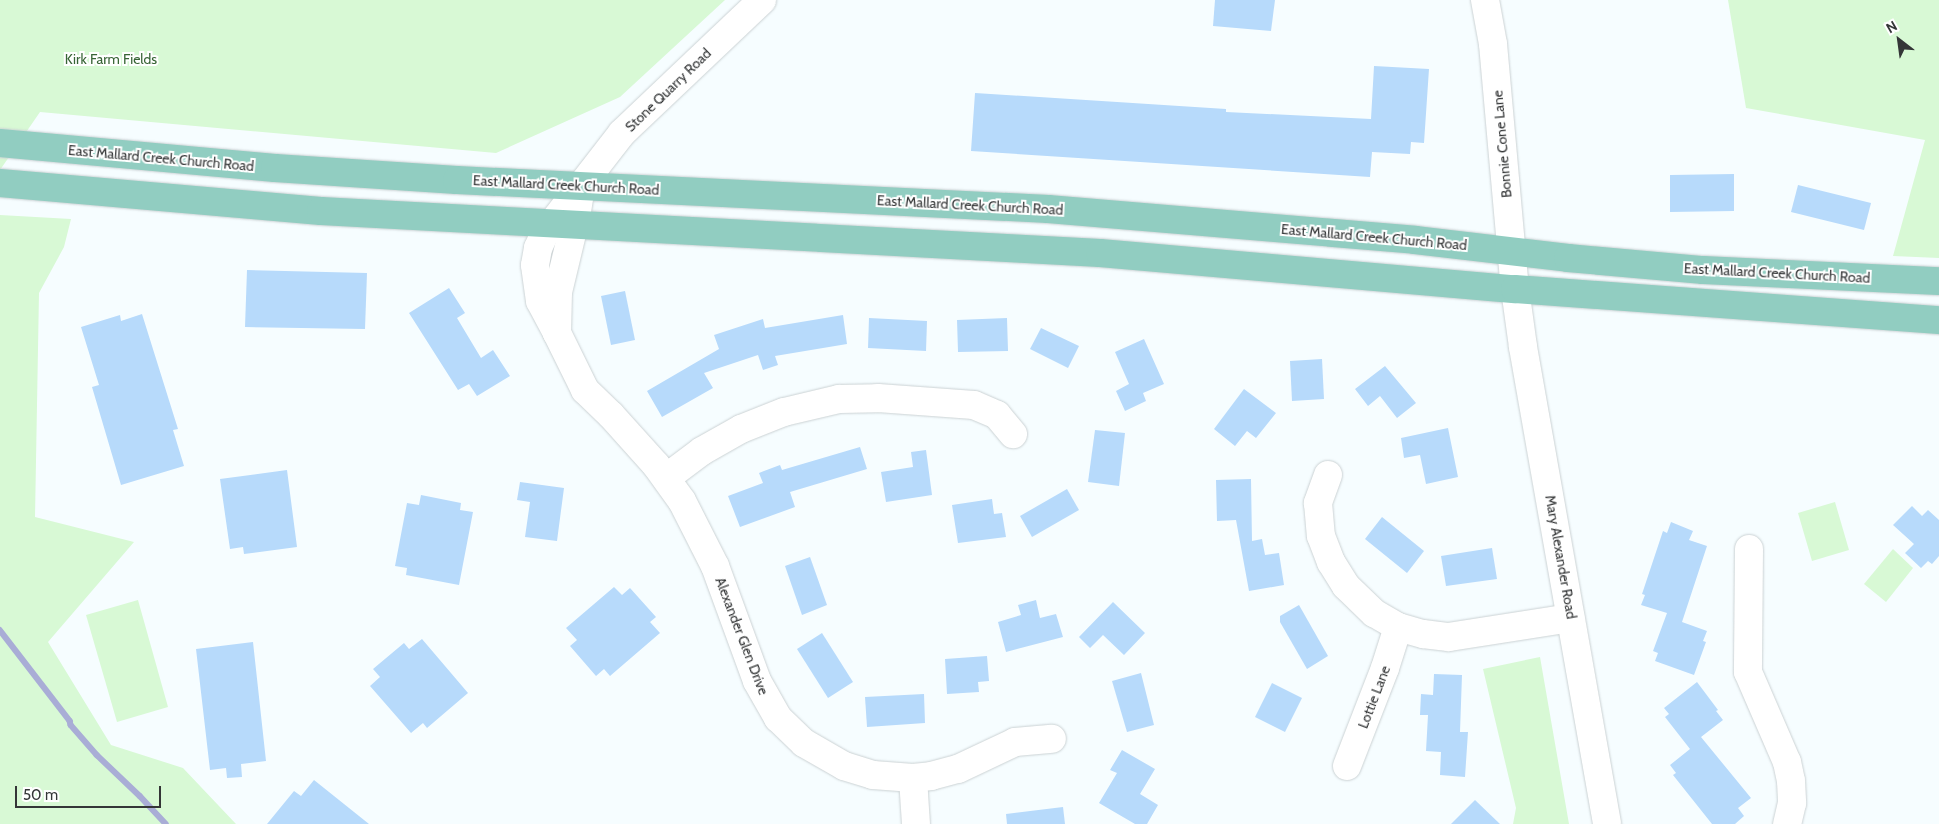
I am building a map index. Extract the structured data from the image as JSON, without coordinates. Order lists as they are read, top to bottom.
{
  "streets": {
    "main road": ["East Mallard Creek Church Road"],
    "street": [
      "Stone Quarry Road",
      "Bonnie Cone Lane",
      "Mary Alexander Road",
      "Alexander Glen Drive",
      "Lottie Lane"
    ]
  },
  "crossings": [
    ["Stone Quarry Road", "East Mallard Creek Church Road"],
    ["Stone Quarry Road", "Alexander Glen Drive"],
    ["Bonnie Cone Lane", "East Mallard Creek Church Road"],
    ["Bonnie Cone Lane", "Mary Alexander Road"],
    ["East Mallard Creek Church Road", "Alexander Glen Drive"]
  ],
  "parks": ["Kirk Farm Fields"],
  "scale_bar": "50 m",
  "north": "top left"
}
